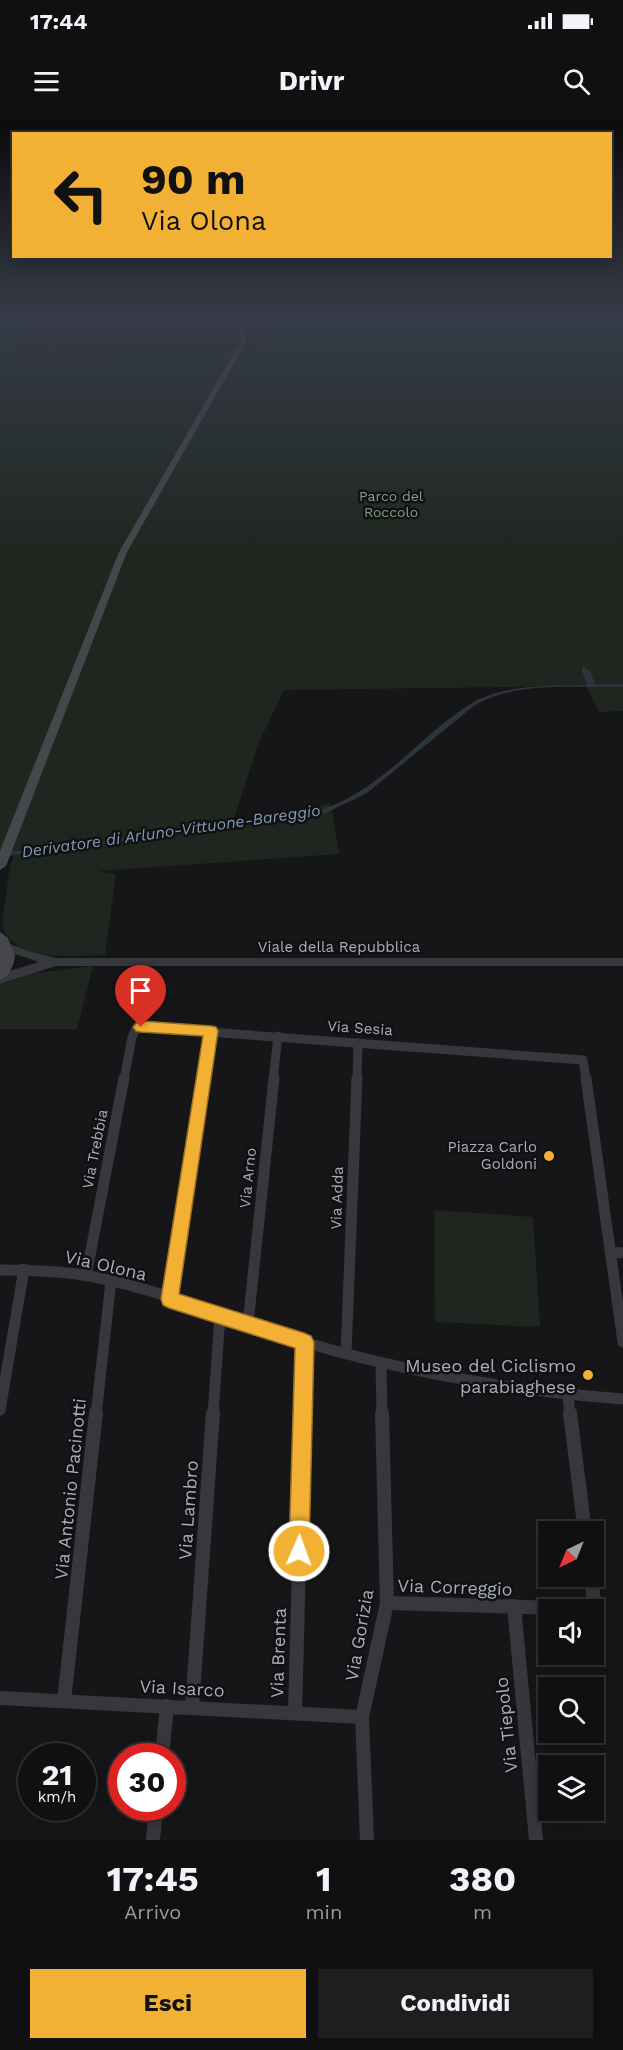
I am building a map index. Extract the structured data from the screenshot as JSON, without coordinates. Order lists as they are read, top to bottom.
{
  "streets": {
    "street": [
      "Viale della Repubblica",
      "Via Sesia",
      "Via Trebbia",
      "Via Arno",
      "Via Adda",
      "Via Olona",
      "Via Antonio Pacinotti",
      "Via Lambro",
      "Via Correggio",
      "Via Gorizia",
      "Via Brenta",
      "Via Isarco",
      "Via Tiepolo"
    ]
  },
  "crossings": [
    ["Via Sesia", "Via Trebbia"],
    ["Via Sesia", "Via Arno"],
    ["Via Sesia", "Via Adda"],
    ["Via Trebbia", "Via Olona"],
    ["Via Arno", "Via Olona"],
    ["Via Adda", "Via Olona"],
    ["Via Olona", "Via Antonio Pacinotti"],
    ["Via Olona", "Via Lambro"],
    ["Via Olona", "Via Gorizia"],
    ["Via Olona", "Via Brenta"],
    ["Via Antonio Pacinotti", "Via Isarco"],
    ["Via Lambro", "Via Isarco"],
    ["Via Correggio", "Via Gorizia"],
    ["Via Correggio", "Via Tiepolo"],
    ["Via Gorizia", "Via Isarco"],
    ["Via Brenta", "Via Isarco"]
  ],
  "water": ["Derivatore di Arluno-Vittuone-Bareggio"],
  "parks": ["Parco del Roccolo"],
  "places": ["Piazza Carlo Goldoni", "Museo del Ciclismo parabiaghese"],
  "north": "bottom left",
  "page": {
    "status": "17:44",
    "header": "Drivr",
    "turn": ["90 m", "Via Olona"],
    "speed": "21 km/h",
    "limit": "30",
    "eta": [
      "17:45",
      "Arrivo",
      "1",
      "min",
      "380",
      "m"
    ],
    "buttons": ["Esci", "Condividi"]
  }
}
